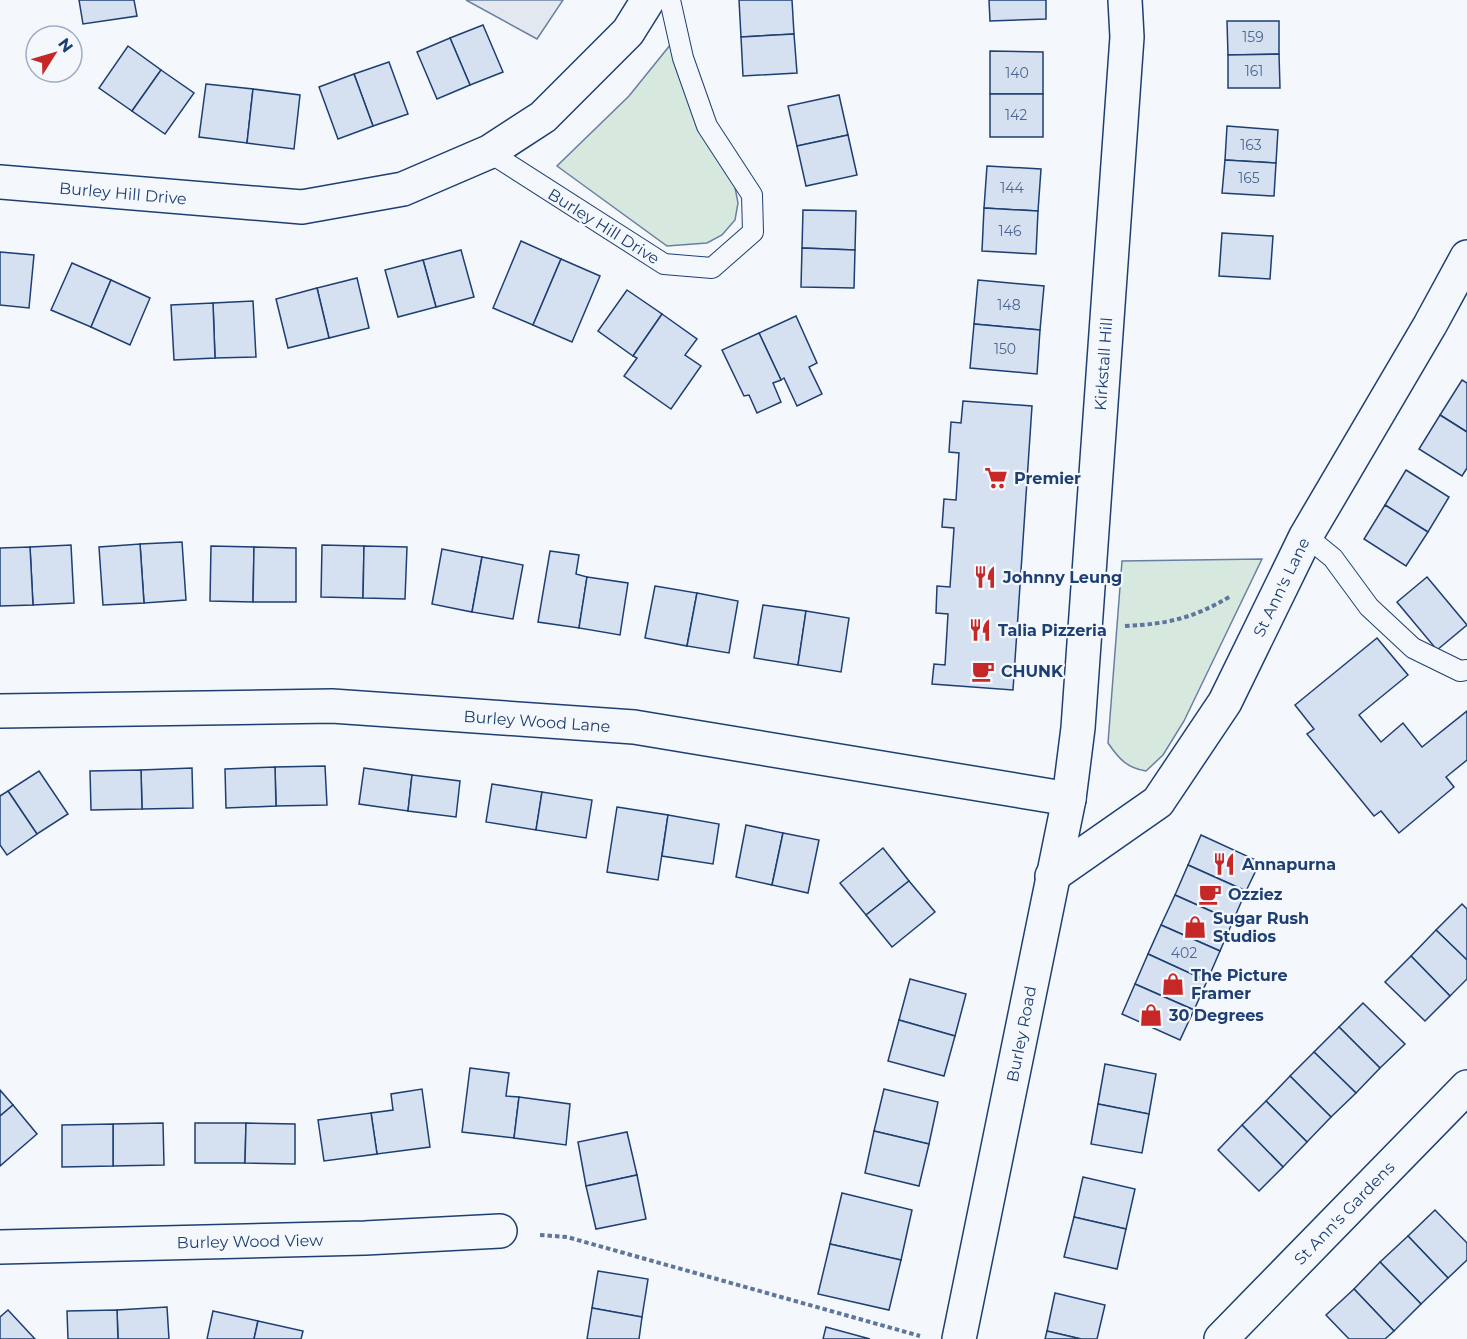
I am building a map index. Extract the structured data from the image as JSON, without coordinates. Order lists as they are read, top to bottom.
{
  "streets": {
    "street": [
      "Burley Hill Drive",
      "Kirkstall Hill",
      "St Ann's Lane",
      "Burley Wood Lane",
      "Burley Road",
      "St Ann's Gardens",
      "Burley Wood View"
    ]
  },
  "crossings": [
    ["Kirkstall Hill", "Burley Road"],
    ["St Ann's Lane", "Burley Road"],
    ["Burley Wood Lane", "Burley Road"]
  ],
  "places": {
    "supermarket": ["Premier"],
    "restaurant": ["Johnny Leung", "Talia Pizzeria", "Annapurna"],
    "cafe": ["CHUNK", "Ozziez"],
    "shop": ["Sugar Rush Studios", "The Picture Framer", "30 Degrees"]
  },
  "house_numbers": [
    "159",
    "161",
    "140",
    "142",
    "163",
    "165",
    "144",
    "146",
    "148",
    "150",
    "402"
  ],
  "north": "top right"
}
